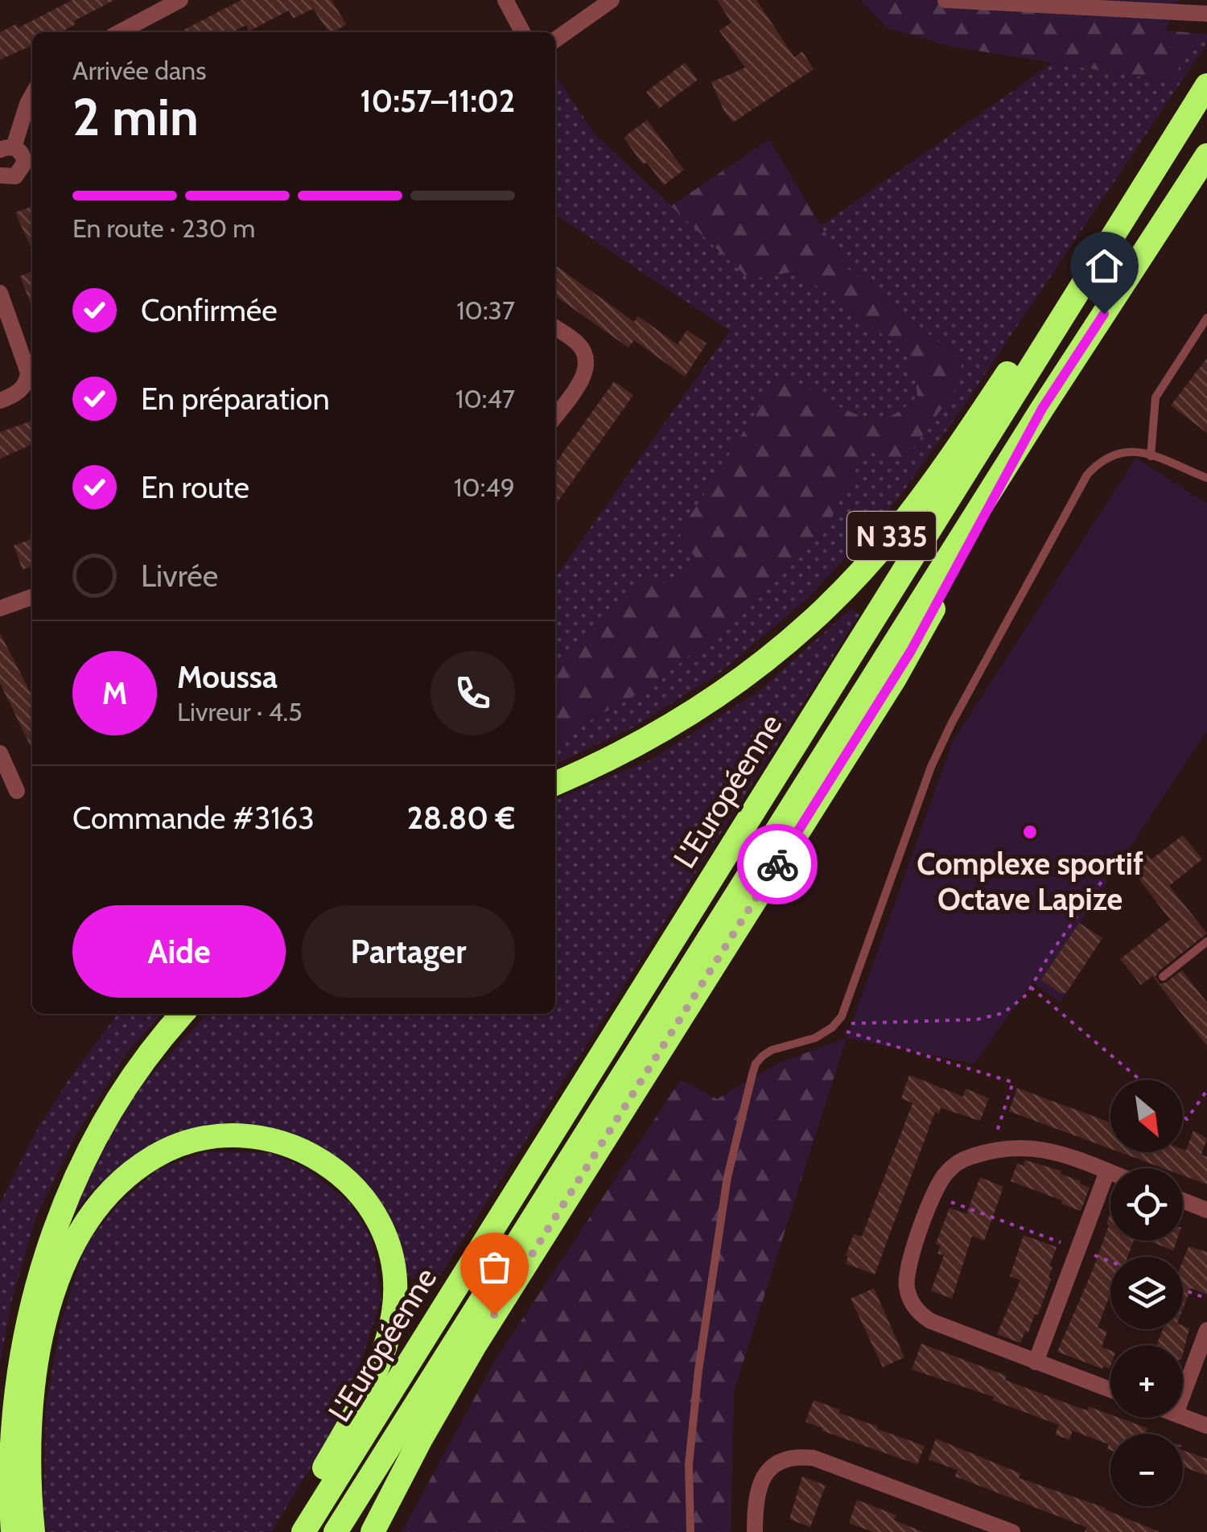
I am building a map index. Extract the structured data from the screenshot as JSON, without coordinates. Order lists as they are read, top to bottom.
{
  "streets": {
    "highway": ["N 335", "L'Européenne"]
  },
  "crossings": [
    ["N 335", "L'Européenne"]
  ],
  "places": ["Complexe sportif Octave Lapize"],
  "north": "bottom right",
  "page": {
    "heading": ["2 min", "Arrivée dans", "10:57–11:02"],
    "panel": [
      "Moussa",
      "Livreur · 4.5",
      "Commande #3163",
      "28.80 €"
    ],
    "bar": "En route · 230 m",
    "list": [
      ["Confirmée", "10:37"],
      ["En préparation", "10:47"],
      ["En route", "10:49"],
      "Livrée"
    ],
    "round": "M",
    "buttons": ["Aide", "Partager"],
    "map_buttons": ["+", "−"]
  }
}
